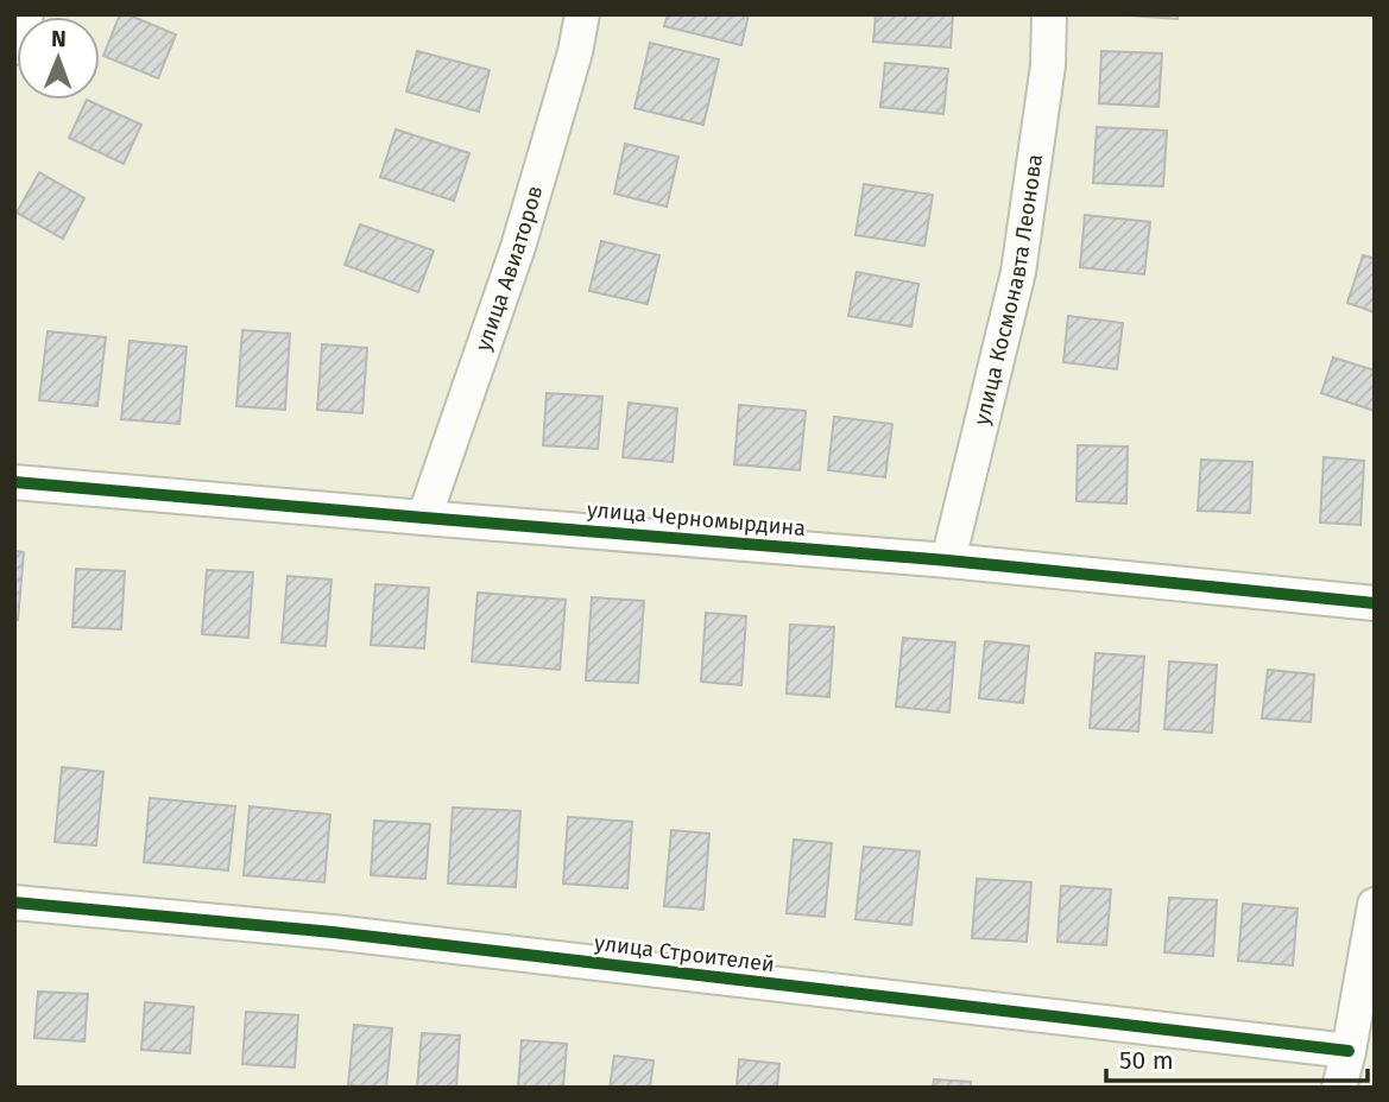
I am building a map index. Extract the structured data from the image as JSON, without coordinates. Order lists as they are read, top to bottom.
{
  "streets": {
    "street": [
      "улица Авиаторов",
      "улица Космонавта Леонова",
      "улица Черномырдина",
      "улица Строителей"
    ]
  },
  "crossings": [
    ["улица Авиаторов", "улица Черномырдина"],
    ["улица Космонавта Леонова", "улица Черномырдина"]
  ],
  "scale_bar": "50 m",
  "north": "top"
}
